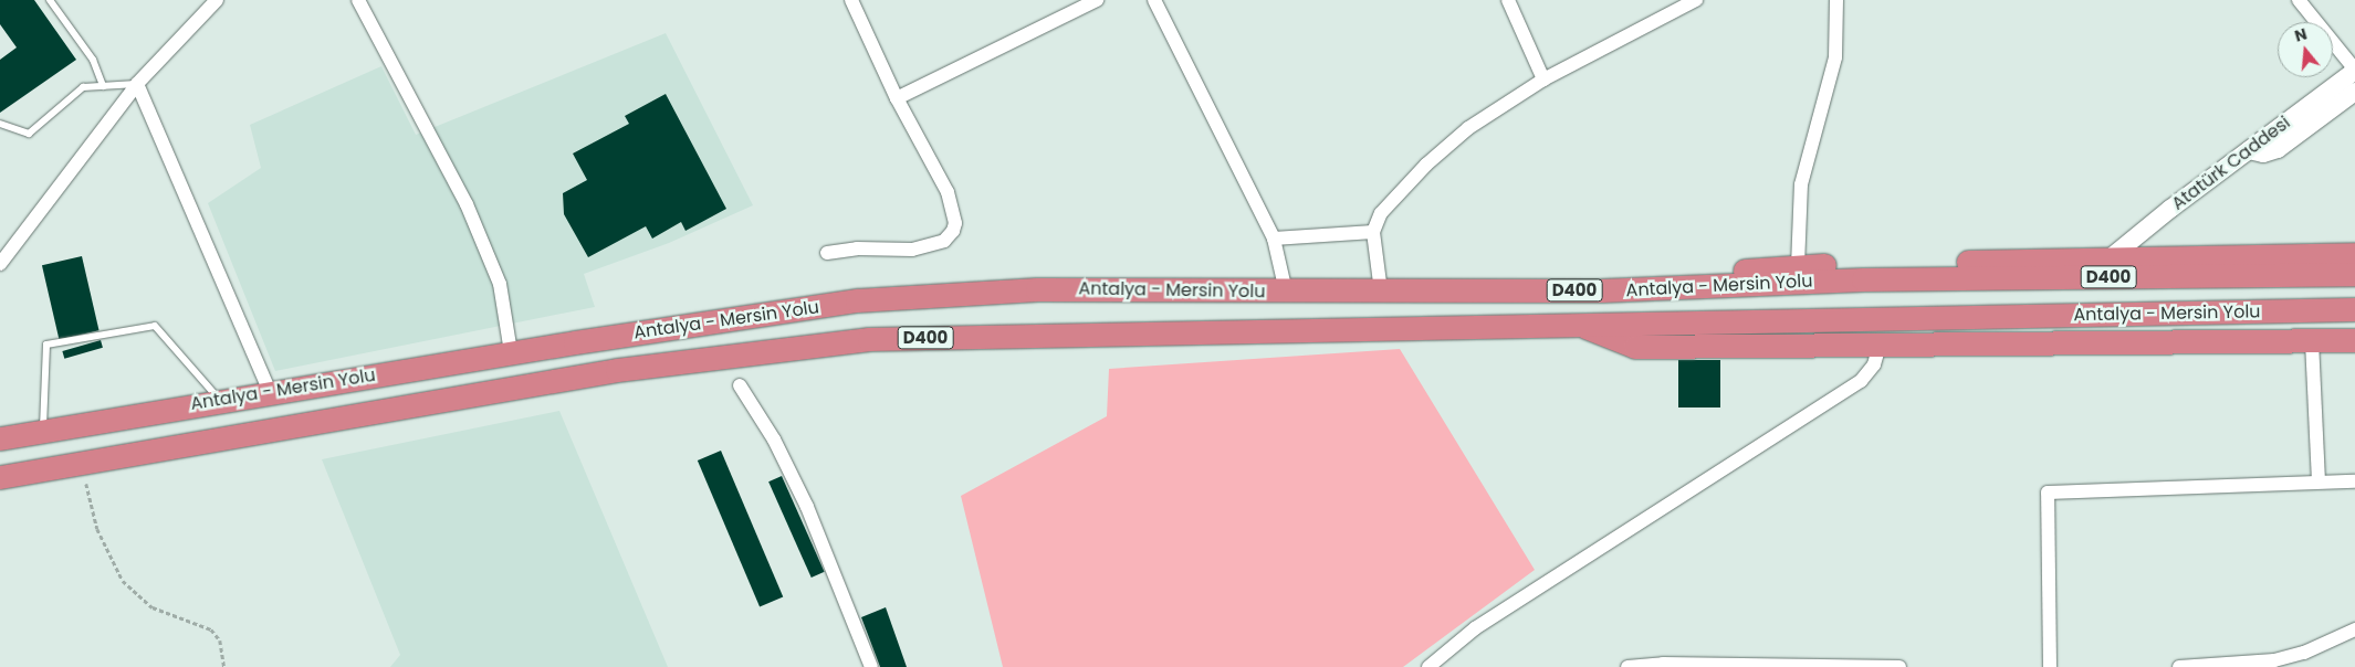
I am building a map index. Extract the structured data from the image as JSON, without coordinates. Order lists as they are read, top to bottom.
{
  "streets": {
    "highway": ["D400", "Antalya - Mersin Yolu"],
    "street": ["Atatürk Caddesi"]
  },
  "north": "top"
}
